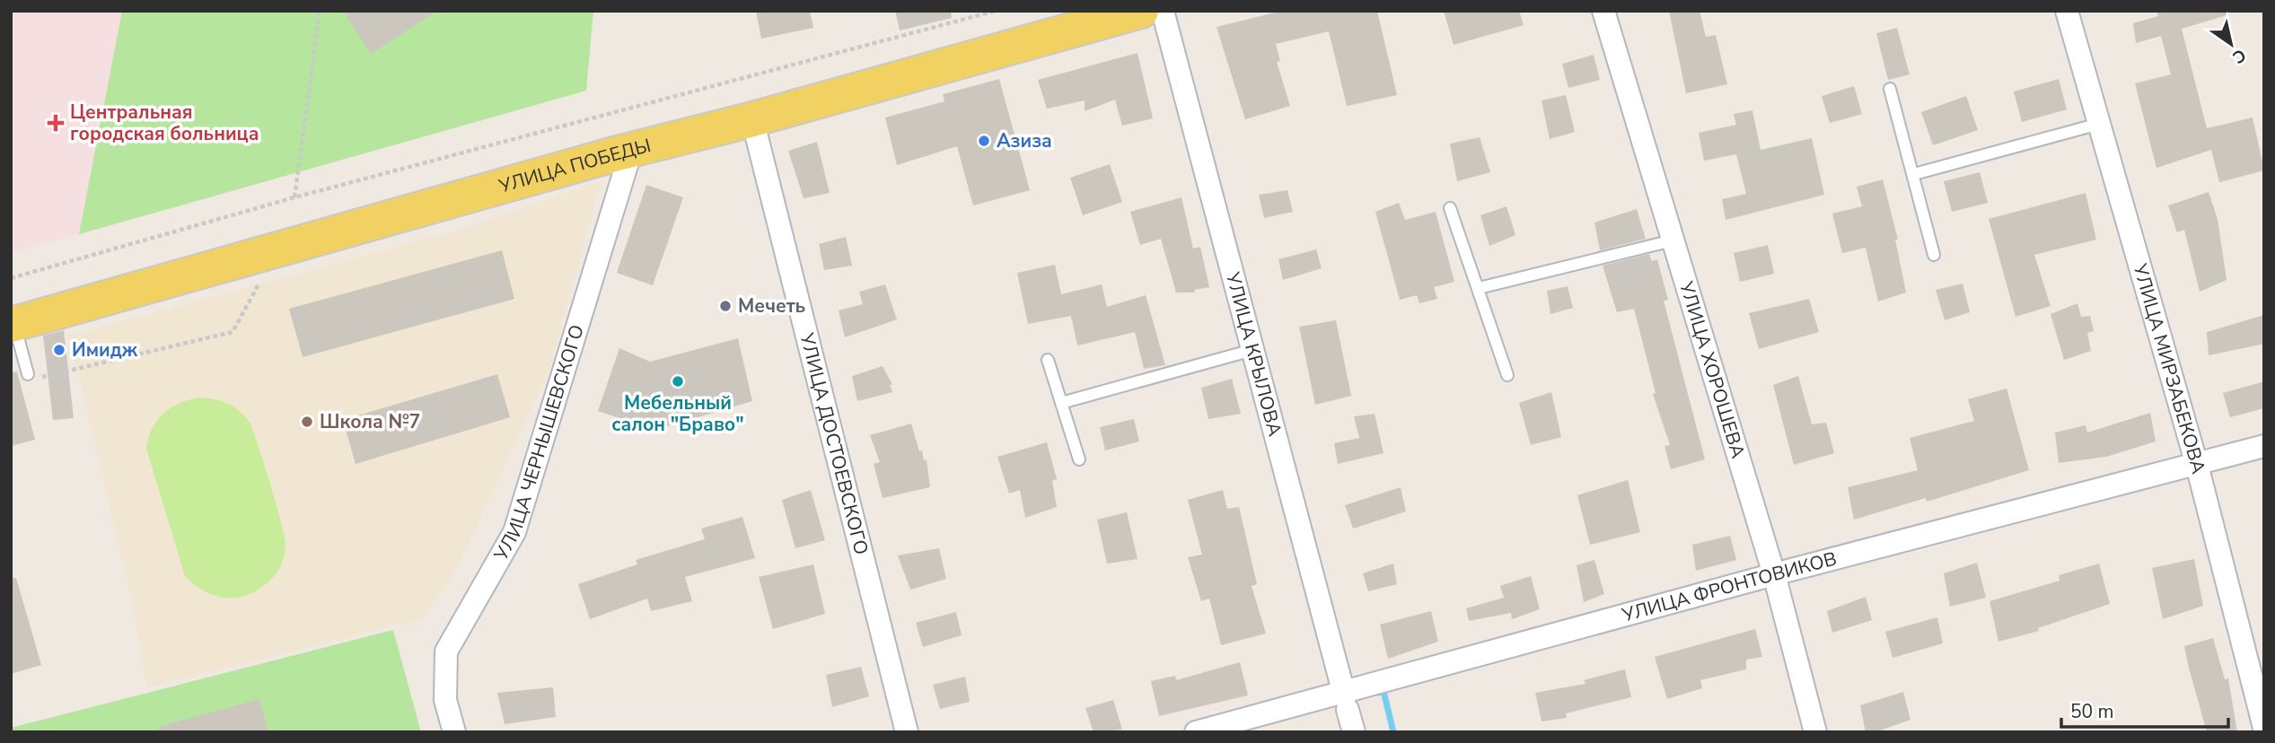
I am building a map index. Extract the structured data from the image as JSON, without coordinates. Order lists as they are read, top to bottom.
{
  "streets": {
    "main road": ["УЛИЦА ПОБЕДЫ"],
    "street": [
      "УЛИЦА КРЫЛОВА",
      "УЛИЦА МИРЗАБЕКОВА",
      "УЛИЦА ХОРОШЕВА",
      "УЛИЦА ЧЕРНЫШЕВСКОГО",
      "УЛИЦА ДОСТОЕВСКОГО",
      "УЛИЦА ФРОНТОВИКОВ"
    ]
  },
  "crossings": [
    ["УЛИЦА ПОБЕДЫ", "УЛИЦА ЧЕРНЫШЕВСКОГО"],
    ["УЛИЦА ПОБЕДЫ", "УЛИЦА ДОСТОЕВСКОГО"],
    ["УЛИЦА КРЫЛОВА", "УЛИЦА ФРОНТОВИКОВ"],
    ["УЛИЦА МИРЗАБЕКОВА", "УЛИЦА ФРОНТОВИКОВ"],
    ["УЛИЦА ХОРОШЕВА", "УЛИЦА ФРОНТОВИКОВ"]
  ],
  "places": {
    "health": ["Центральная городская больница"],
    "other": [
      "Азиза",
      "Мечеть",
      "Имидж",
      "Мебельный салон \"Браво\"",
      "Школа №7"
    ]
  },
  "scale_bar": "50 m",
  "north": "bottom right"
}
